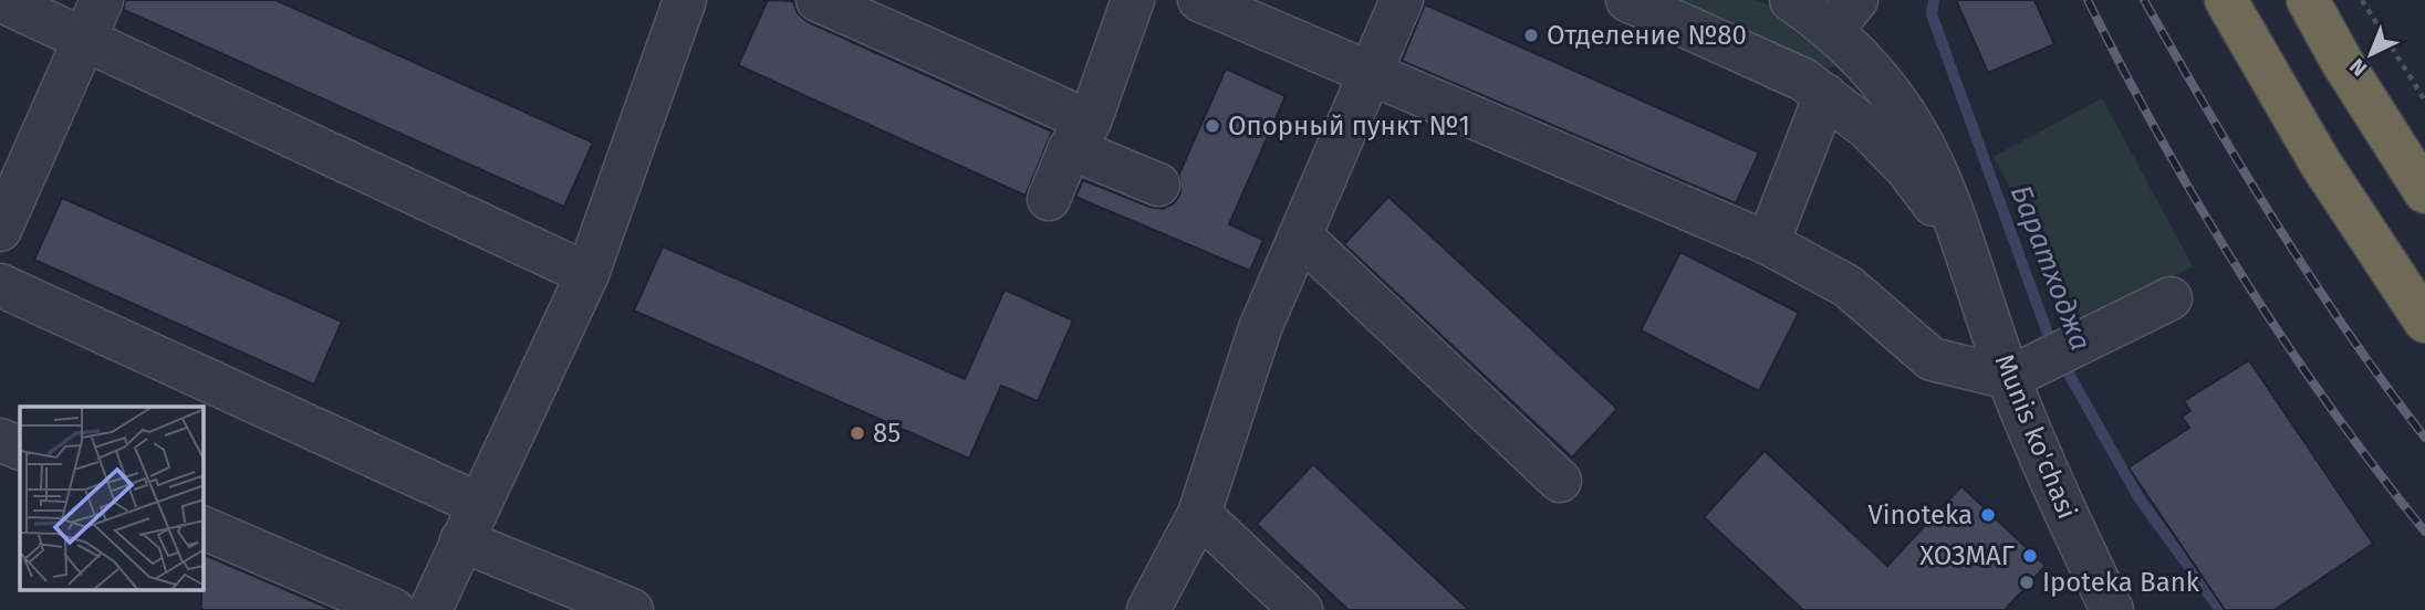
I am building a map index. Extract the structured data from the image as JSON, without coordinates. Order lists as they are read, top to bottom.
{
  "streets": {
    "street": ["Munis ko'chasi"]
  },
  "water": ["Баратходжа"],
  "places": [
    "Отделение №80",
    "Опорный пункт №1",
    "85",
    "Vinoteka",
    "ХОЗМАГ",
    "Ipoteka Bank"
  ],
  "north": "bottom left"
}
